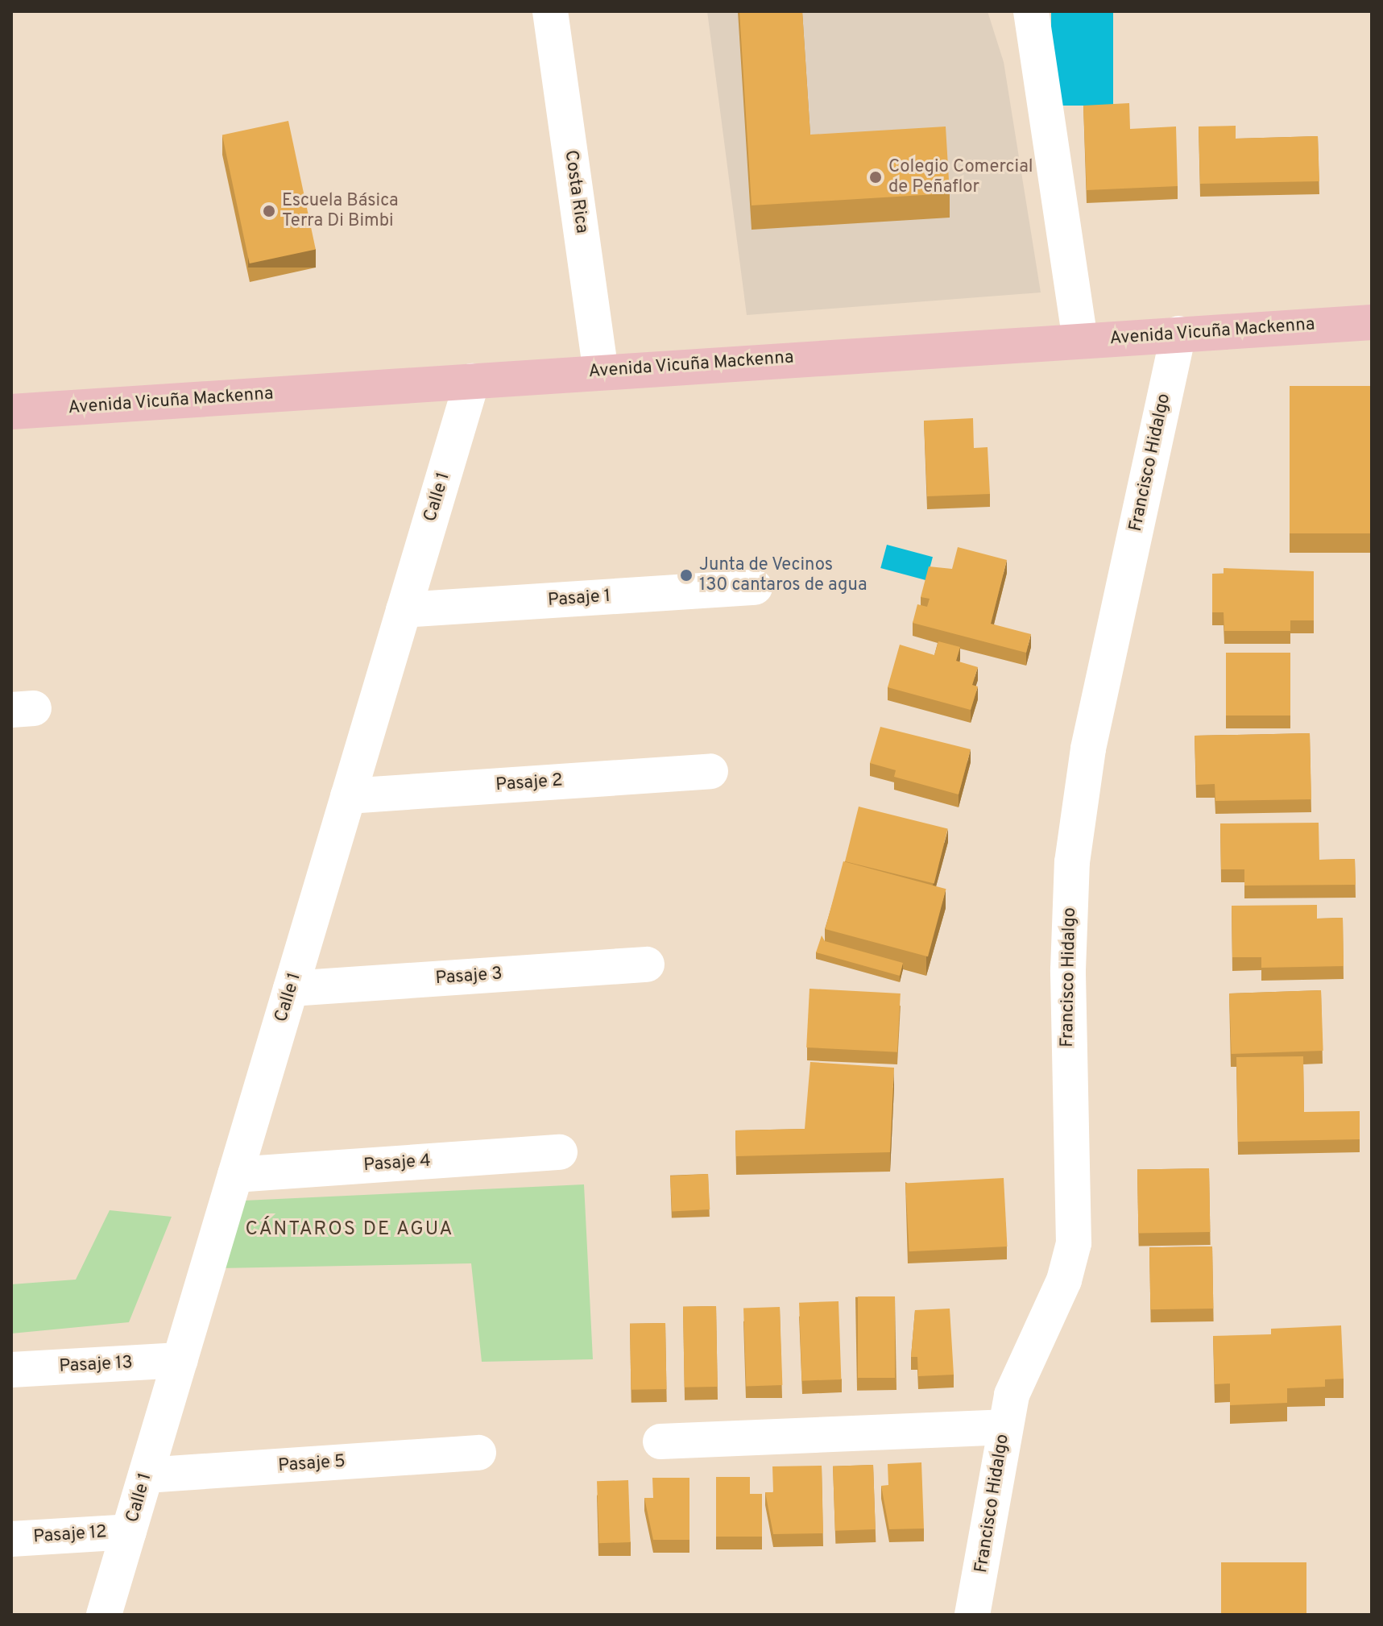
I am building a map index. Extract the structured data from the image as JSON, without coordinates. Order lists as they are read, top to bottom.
{
  "streets": {
    "main road": ["Avenida Vicuña Mackenna"],
    "street": [
      "Costa Rica",
      "Francisco Hidalgo",
      "Calle 1",
      "Pasaje 1",
      "Pasaje 2",
      "Pasaje 3",
      "Pasaje 4",
      "Pasaje 13",
      "Pasaje 5",
      "Pasaje 12"
    ]
  },
  "crossings": [
    ["Costa Rica", "Avenida Vicuña Mackenna"],
    ["Avenida Vicuña Mackenna", "Francisco Hidalgo"],
    ["Avenida Vicuña Mackenna", "Calle 1"],
    ["Calle 1", "Pasaje 1"],
    ["Calle 1", "Pasaje 2"],
    ["Calle 1", "Pasaje 3"],
    ["Calle 1", "Pasaje 4"],
    ["Calle 1", "Pasaje 13"],
    ["Calle 1", "Pasaje 5"],
    ["Calle 1", "Pasaje 12"]
  ],
  "districts": ["CÁNTAROS DE AGUA"],
  "places": ["Colegio Comercial de Peñaflor", "Escuela Básica Terra Di Bimbi", "Junta de Vecinos 130 cantaros de agua"]
}
